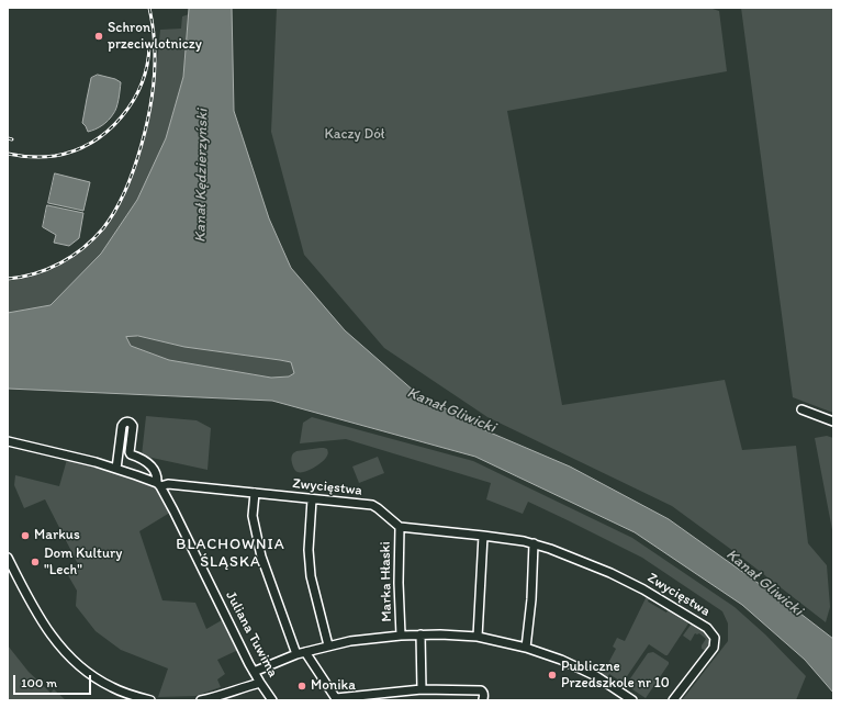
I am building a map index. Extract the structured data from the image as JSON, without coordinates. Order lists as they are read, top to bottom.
{
  "streets": {
    "street": ["Zwycięstwa", "Marka Hłaski", "Juliana Tuwima"]
  },
  "crossings": [
    ["Zwycięstwa", "Marka Hłaski"],
    ["Zwycięstwa", "Juliana Tuwima"]
  ],
  "districts": ["BLACHOWNIA ŚLĄSKA"],
  "water": ["Kanał Kędzierzyński", "Kanał Gliwicki"],
  "parks": ["Kaczy Dół"],
  "places": [
    "Schron przeciwlotniczy",
    "Markus",
    "Dom Kultury \"Lech\"",
    "Publiczne Przedszkole nr 10",
    "Monika"
  ],
  "scale_bar": "100 m"
}
